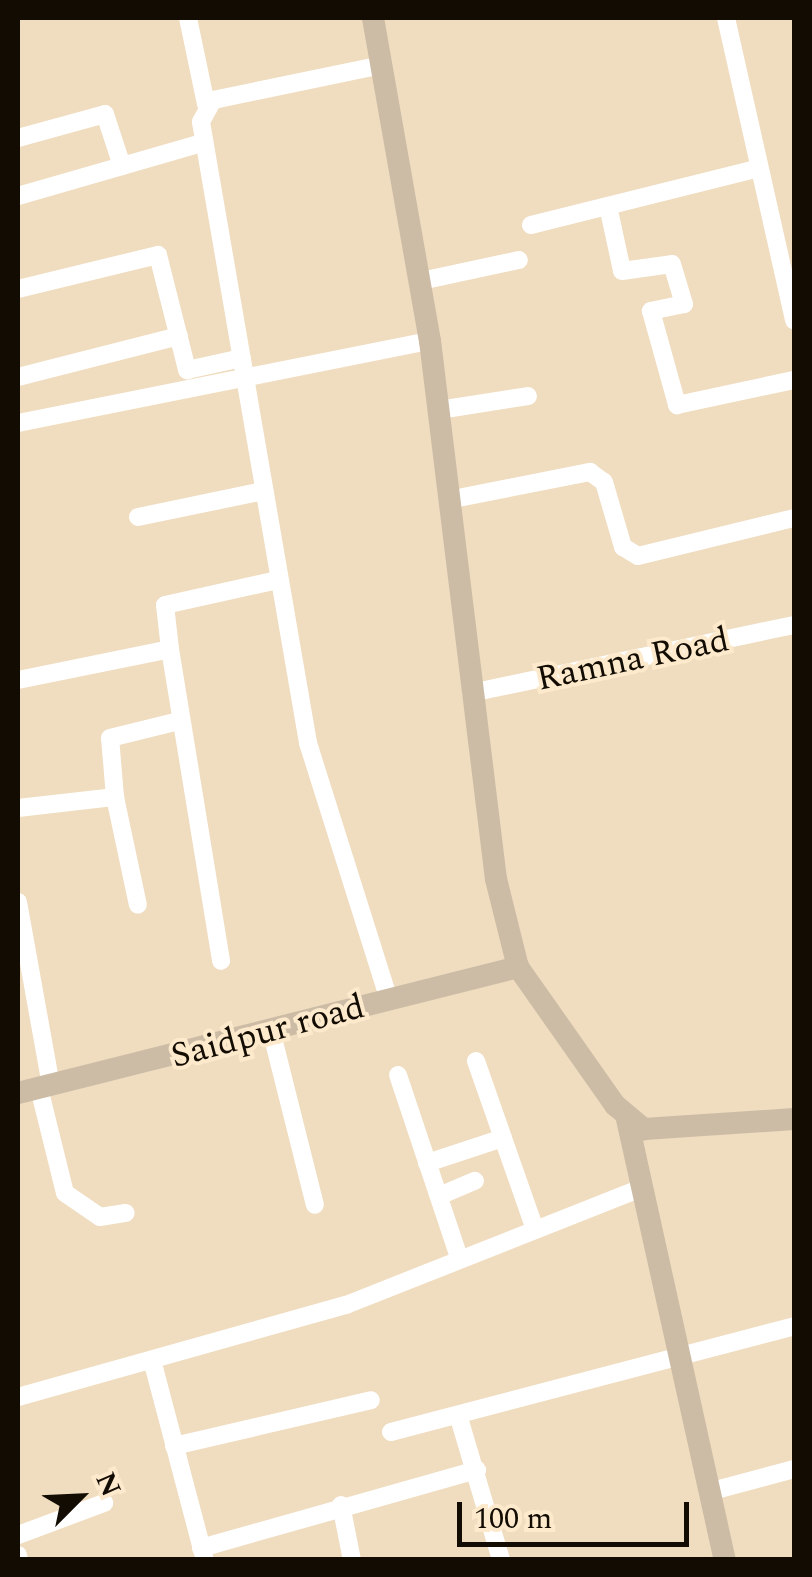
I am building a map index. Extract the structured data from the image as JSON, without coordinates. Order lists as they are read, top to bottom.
{
  "streets": {
    "main road": ["Saidpur road"],
    "street": ["Ramna Road"]
  },
  "scale_bar": "100 m",
  "north": "top right"
}
